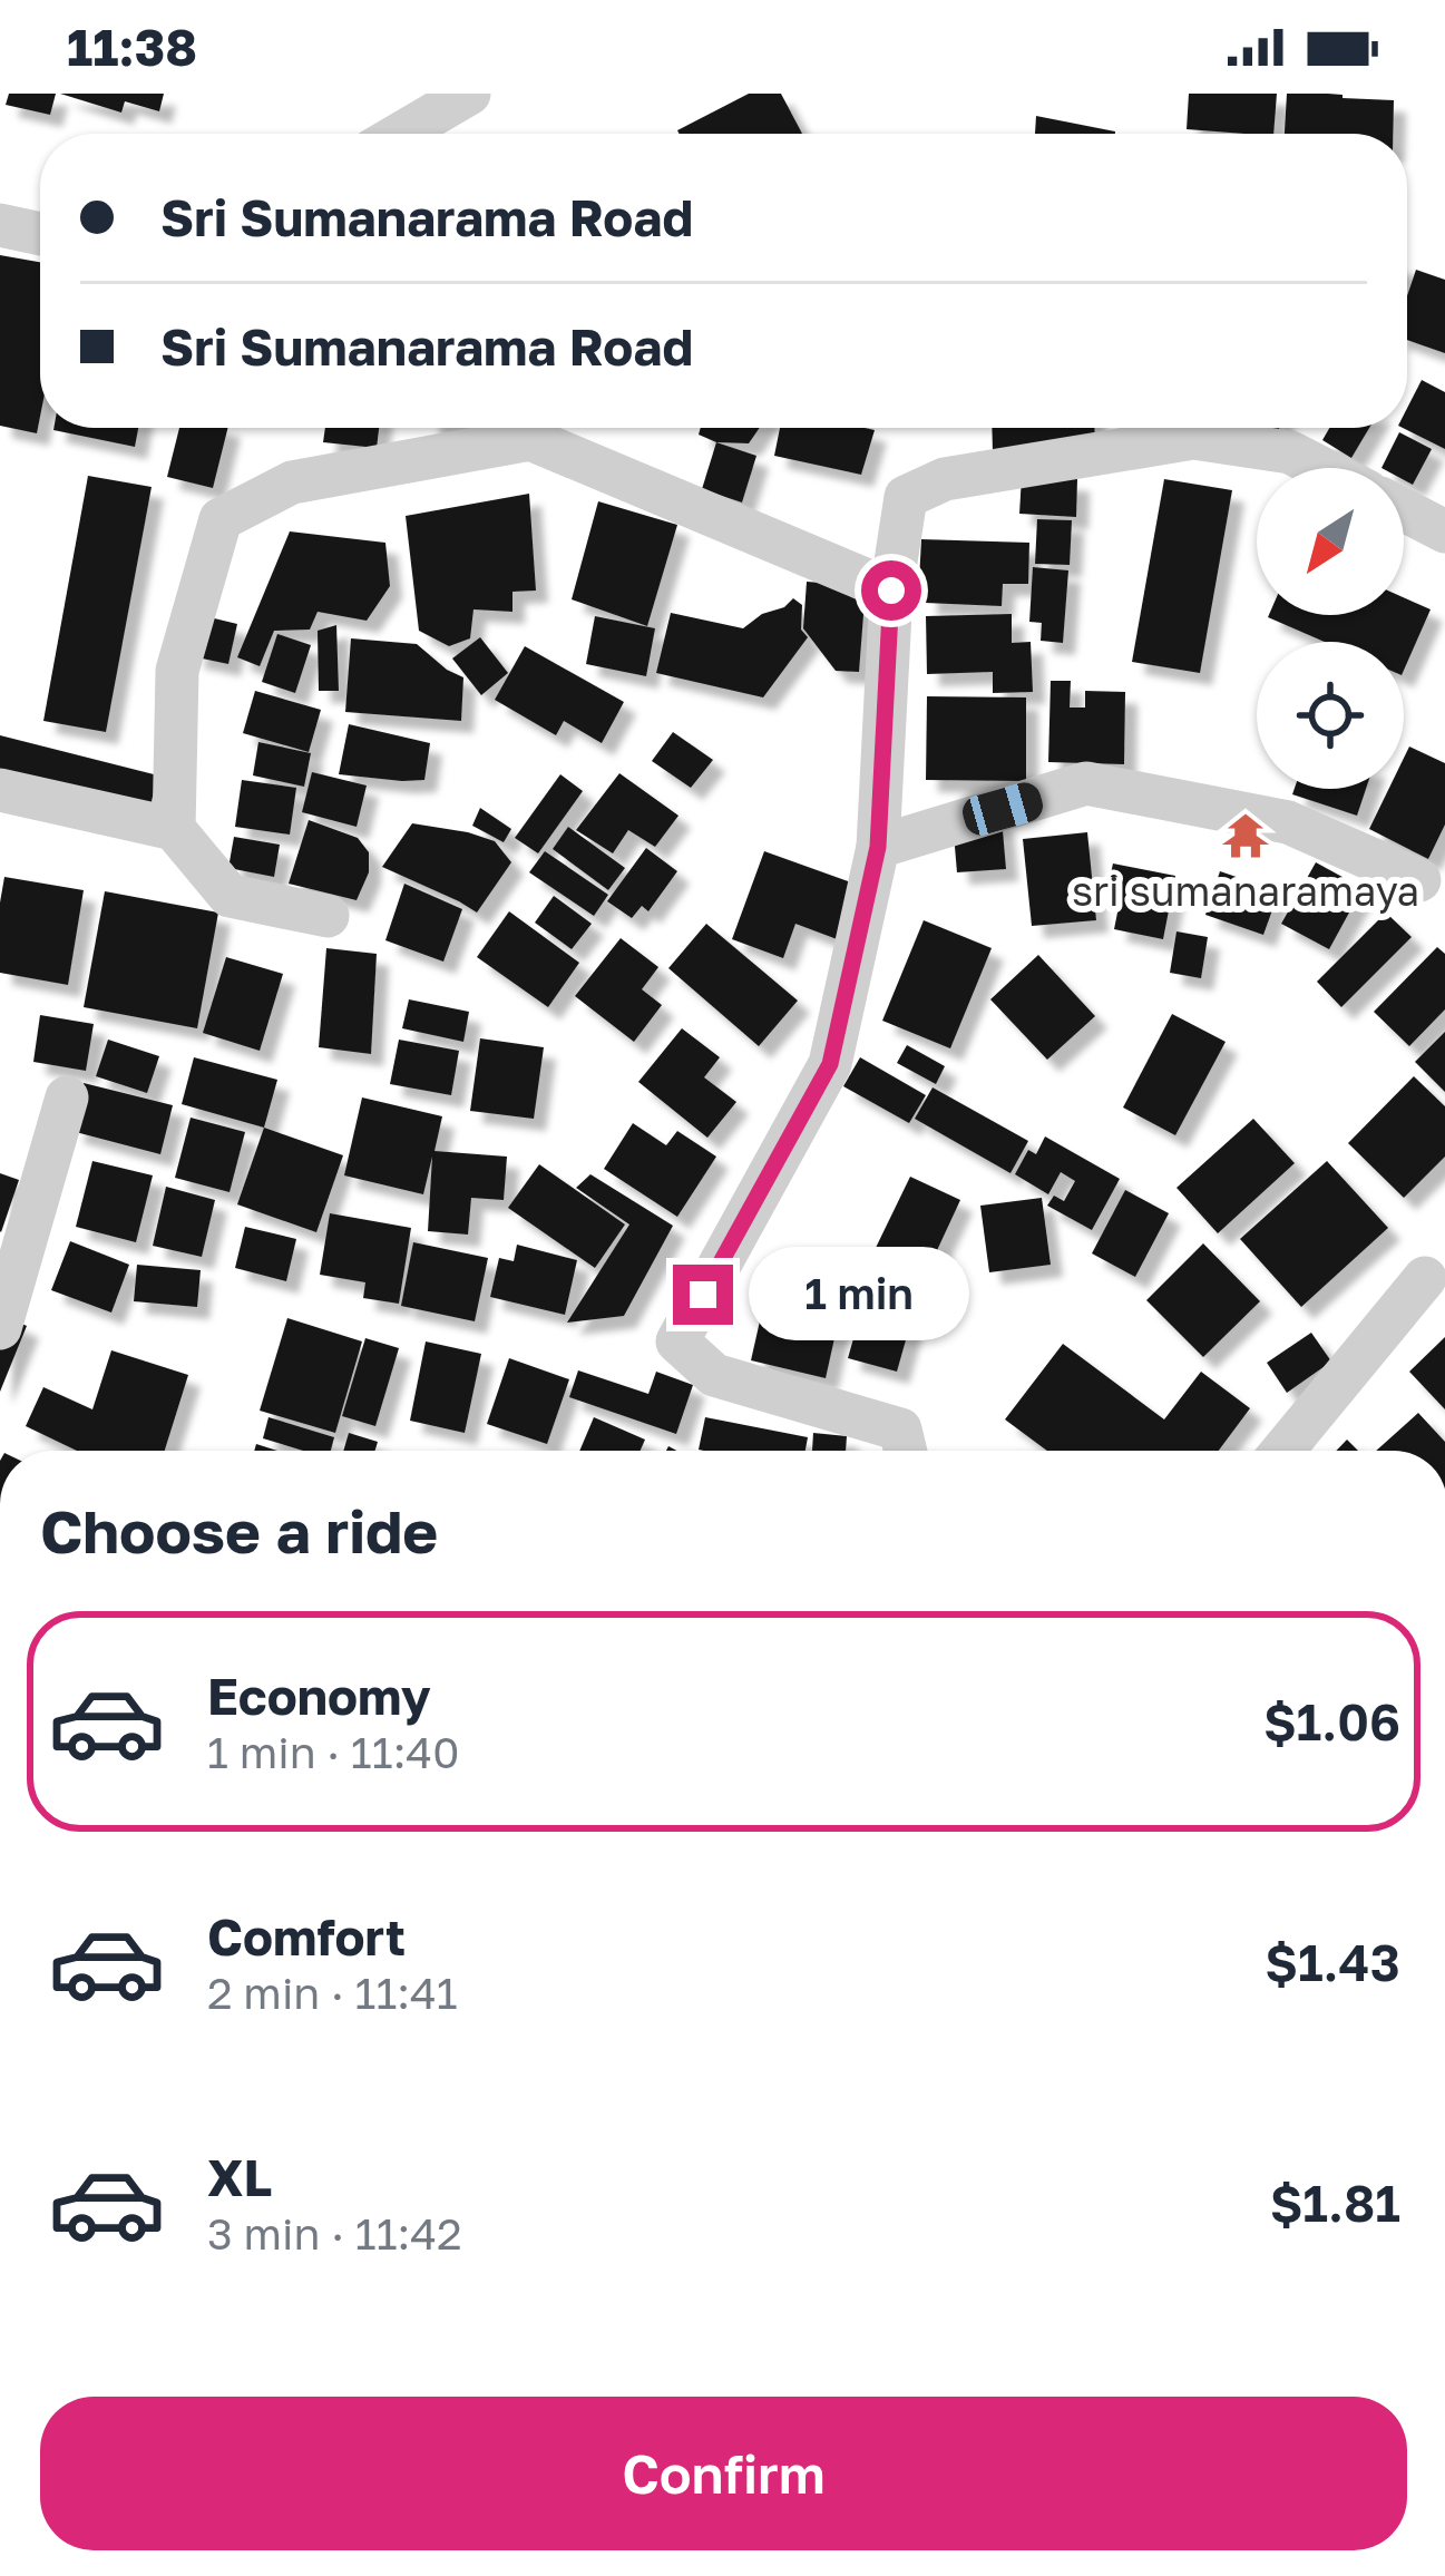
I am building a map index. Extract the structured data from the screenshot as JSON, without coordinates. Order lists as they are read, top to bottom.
{
  "places": {
    "temple": ["sri sumanaramaya"]
  },
  "north": "bottom left",
  "page": {
    "status": "11:38",
    "banner": ["Sri Sumanarama Road", "Sri Sumanarama Road"],
    "bubble": "1 min",
    "heading": "Choose a ride",
    "list": [
      {
        "name": "Economy",
        "note": "1 min · 11:40",
        "value": "$1.06"
      },
      {
        "name": "Comfort",
        "note": "2 min · 11:41",
        "value": "$1.43"
      },
      {
        "name": "XL",
        "note": "3 min · 11:42",
        "value": "$1.81"
      }
    ],
    "buttons": "Confirm"
  }
}
